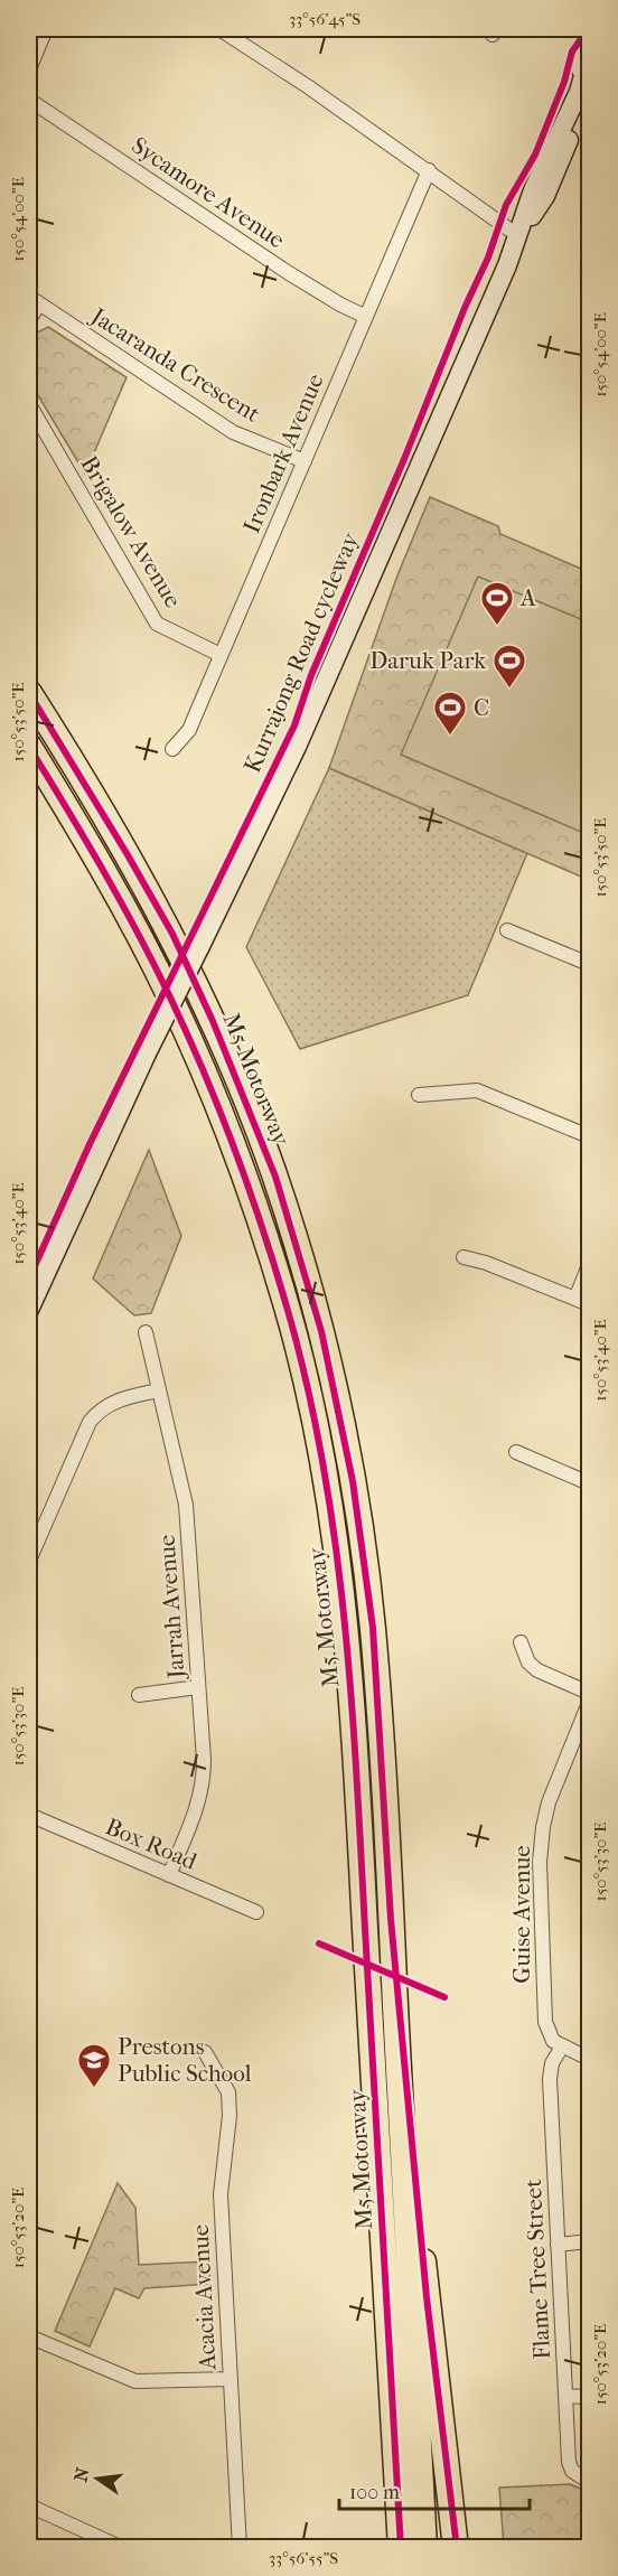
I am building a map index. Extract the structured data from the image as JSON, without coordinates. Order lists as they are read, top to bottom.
{
  "streets": {
    "highway": ["M5 Motorway"],
    "street": [
      "Sycamore Avenue",
      "Jacaranda Crescent",
      "Ironbark Avenue",
      "Brigalow Avenue",
      "Jarrah Avenue",
      "Box Road",
      "Guise Avenue",
      "Flame Tree Street",
      "Acacia Avenue"
    ],
    "cycle path": ["Kurrajong Road cycleway"]
  },
  "crossings": [
    ["Sycamore Avenue", "Ironbark Avenue"],
    ["Jacaranda Crescent", "Ironbark Avenue"],
    ["Ironbark Avenue", "Brigalow Avenue"],
    ["Jarrah Avenue", "Box Road"],
    ["Guise Avenue", "Flame Tree Street"]
  ],
  "places": {
    "sports": ["A", "Daruk Park", "C"],
    "school or university": ["Prestons Public School"]
  },
  "scale_bar": "100 m",
  "north": "left",
  "coordinates": [
    "33°56'45\"S",
    "150°54'00\"E",
    "150°53'50\"E",
    "150°53'40\"E",
    "150°53'30\"E",
    "150°53'20\"E",
    "33°56'55\"S"
  ]
}
